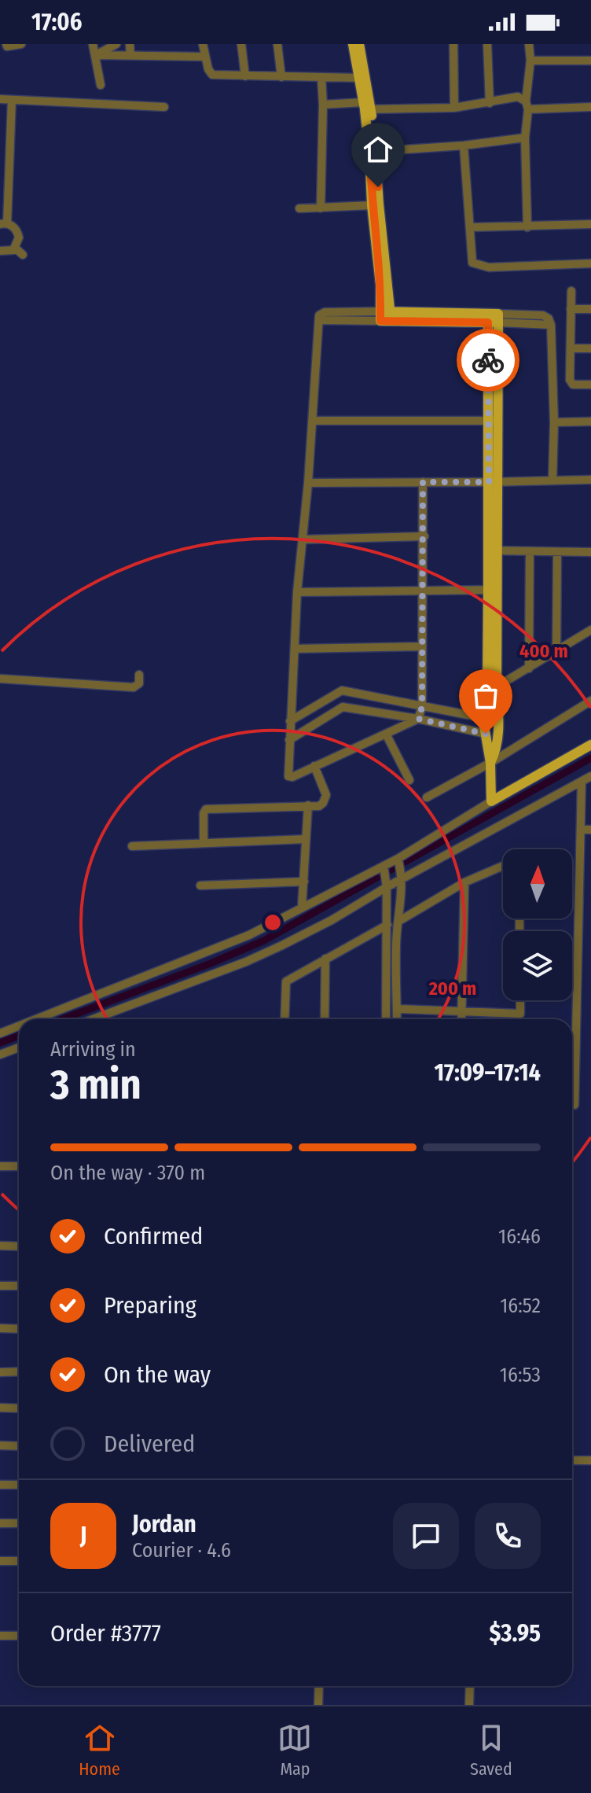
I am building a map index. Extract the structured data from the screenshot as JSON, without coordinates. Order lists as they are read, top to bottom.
{
  "north": "top",
  "page": {
    "status": "17:06",
    "heading": ["3 min", "Arriving in", "17:09–17:14"],
    "panel": [
      "Jordan",
      "Courier · 4.6",
      "Order #3777",
      "$3.95"
    ],
    "bar": "On the way · 370 m",
    "list": [
      ["Confirmed", "16:46"],
      ["Preparing", "16:52"],
      ["On the way", "16:53"],
      "Delivered"
    ],
    "round": "J",
    "tabs": ["Home", "Map", "Saved"]
  },
  "rings": ["400 m", "200 m"]
}
